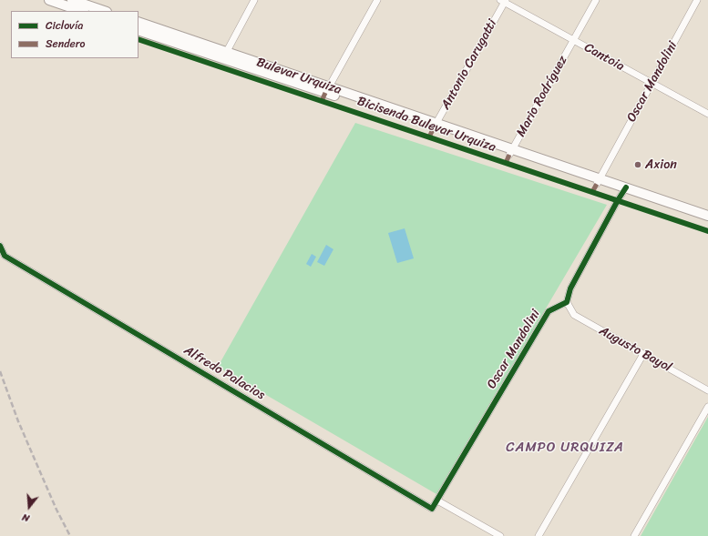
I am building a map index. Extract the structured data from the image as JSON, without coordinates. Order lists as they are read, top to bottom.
{
  "streets": {
    "main road": ["Bulevar Urquiza"],
    "street": [
      "Cantoia",
      "Antonio Carugatti",
      "Oscar Mandolini",
      "Mario Rodríguez",
      "Augusto Bayol",
      "Alfredo Palacios"
    ],
    "cycle path": ["Bicisenda Bulevar Urquiza"]
  },
  "crossings": [
    ["Cantoia", "Antonio Carugatti"],
    ["Cantoia", "Oscar Mandolini"],
    ["Cantoia", "Mario Rodríguez"],
    ["Antonio Carugatti", "Bulevar Urquiza"],
    ["Bulevar Urquiza", "Oscar Mandolini"],
    ["Bulevar Urquiza", "Mario Rodríguez"],
    ["Oscar Mandolini", "Augusto Bayol"],
    ["Oscar Mandolini", "Alfredo Palacios"]
  ],
  "districts": ["CAMPO URQUIZA"],
  "places": ["Axion"],
  "legend": ["Ciclovía", "Sendero"],
  "north": "bottom"
}
